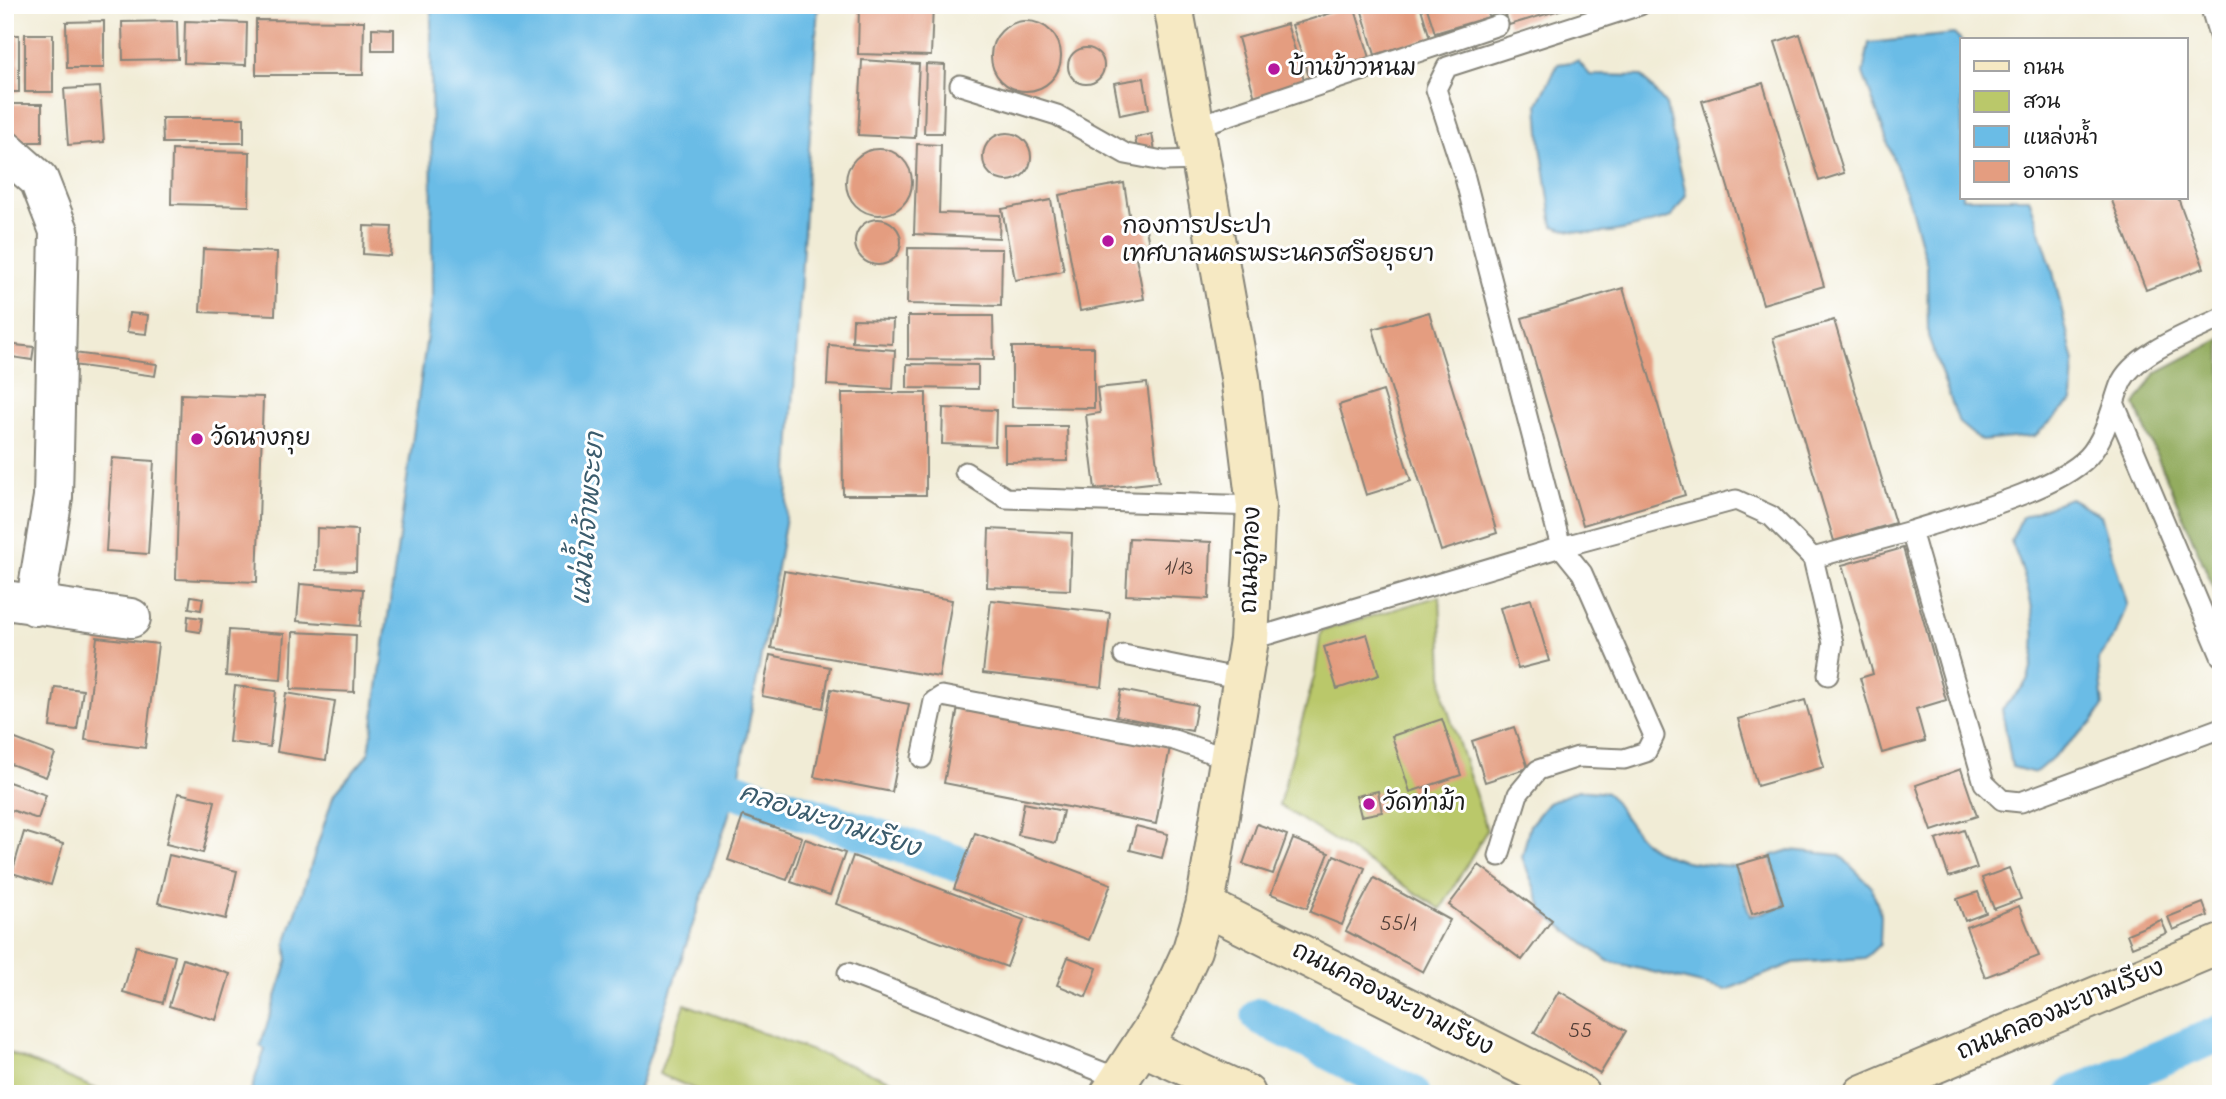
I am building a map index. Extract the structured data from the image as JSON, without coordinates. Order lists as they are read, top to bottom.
{
  "streets": {
    "main road": ["ถนนอู่ทอง", "ถนนคลองมะขามเรียง"]
  },
  "crossings": [
    ["ถนนอู่ทอง", "ถนนคลองมะขามเรียง"]
  ],
  "water": ["แม่น้ำเจ้าพระยา", "คลองมะขามเรียง"],
  "places": [
    "บ้านข้าวหนม",
    "กองการประปา เทศบาลนครพระนครศรีอยุธยา",
    "วัดนางกุย",
    "วัดท่าม้า"
  ],
  "house_numbers": ["1/13", "55/1", "55"],
  "legend": [
    "ถนน",
    "สวน",
    "แหล่งน้ำ",
    "อาคาร"
  ]
}
